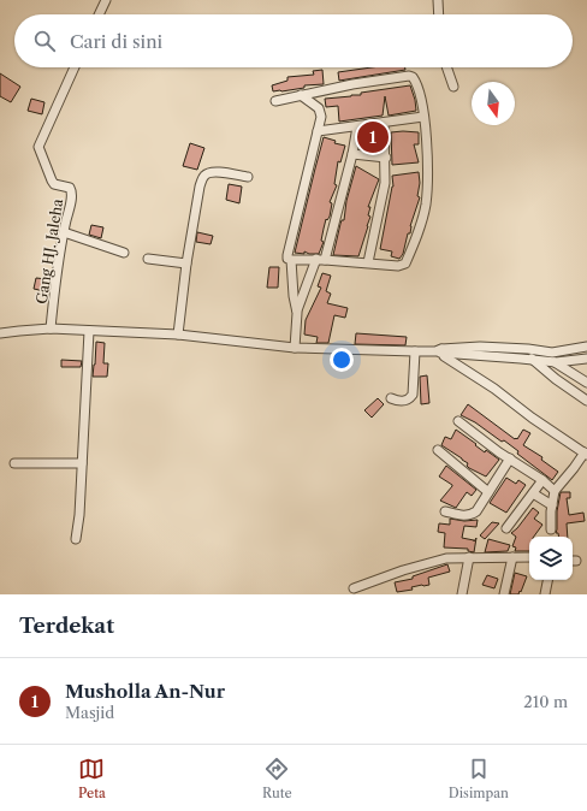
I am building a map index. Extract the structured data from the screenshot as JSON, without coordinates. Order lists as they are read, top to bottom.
{
  "streets": {
    "street": ["Gang HJ. Jaleha"]
  },
  "north": "bottom",
  "page": {
    "search": "Cari di sini",
    "pins": "1",
    "heading": "Terdekat",
    "list": [
      {
        "mark": "1",
        "name": "Musholla An-Nur",
        "note": "Masjid",
        "value": "210 m"
      }
    ],
    "nav": ["Peta", "Rute", "Disimpan"]
  }
}
